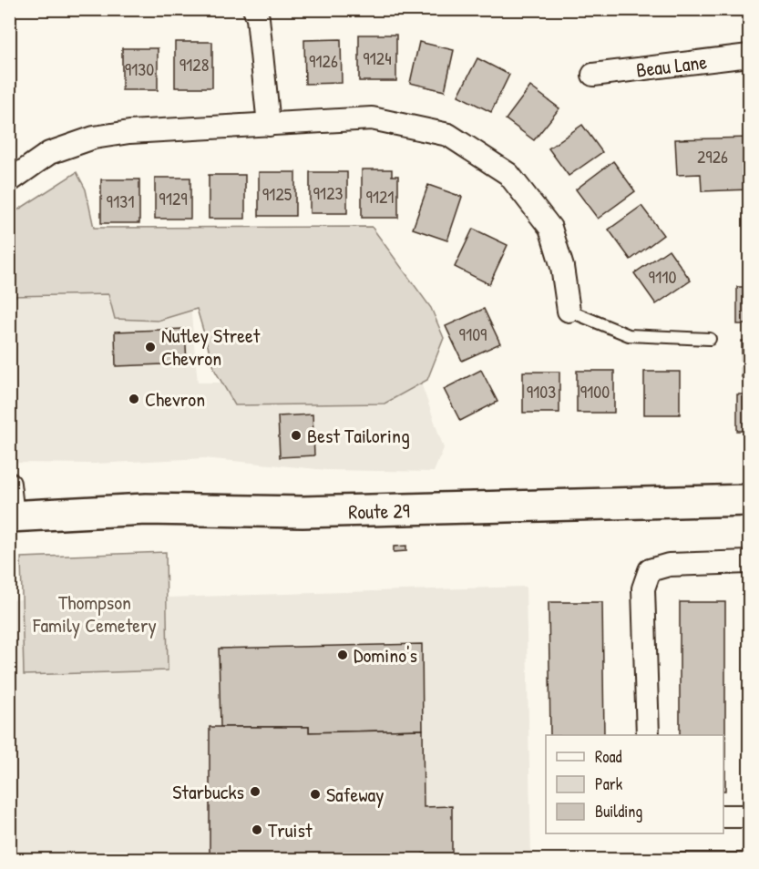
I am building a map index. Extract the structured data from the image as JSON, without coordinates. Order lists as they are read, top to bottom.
{
  "streets": {
    "main road": ["Route 29"],
    "street": ["Beau Lane"]
  },
  "parks": ["Thompson Family Cemetery"],
  "places": [
    "Nutley Street Chevron",
    "Chevron",
    "Best Tailoring",
    "Domino's",
    "Starbucks",
    "Safeway",
    "Truist"
  ],
  "house_numbers": [
    "9124",
    "9126",
    "9128",
    "9130",
    "2926",
    "9123",
    "9125",
    "9121",
    "9129",
    "9131",
    "9110",
    "9109",
    "9103",
    "9100"
  ],
  "legend": ["Road", "Park", "Building"]
}
